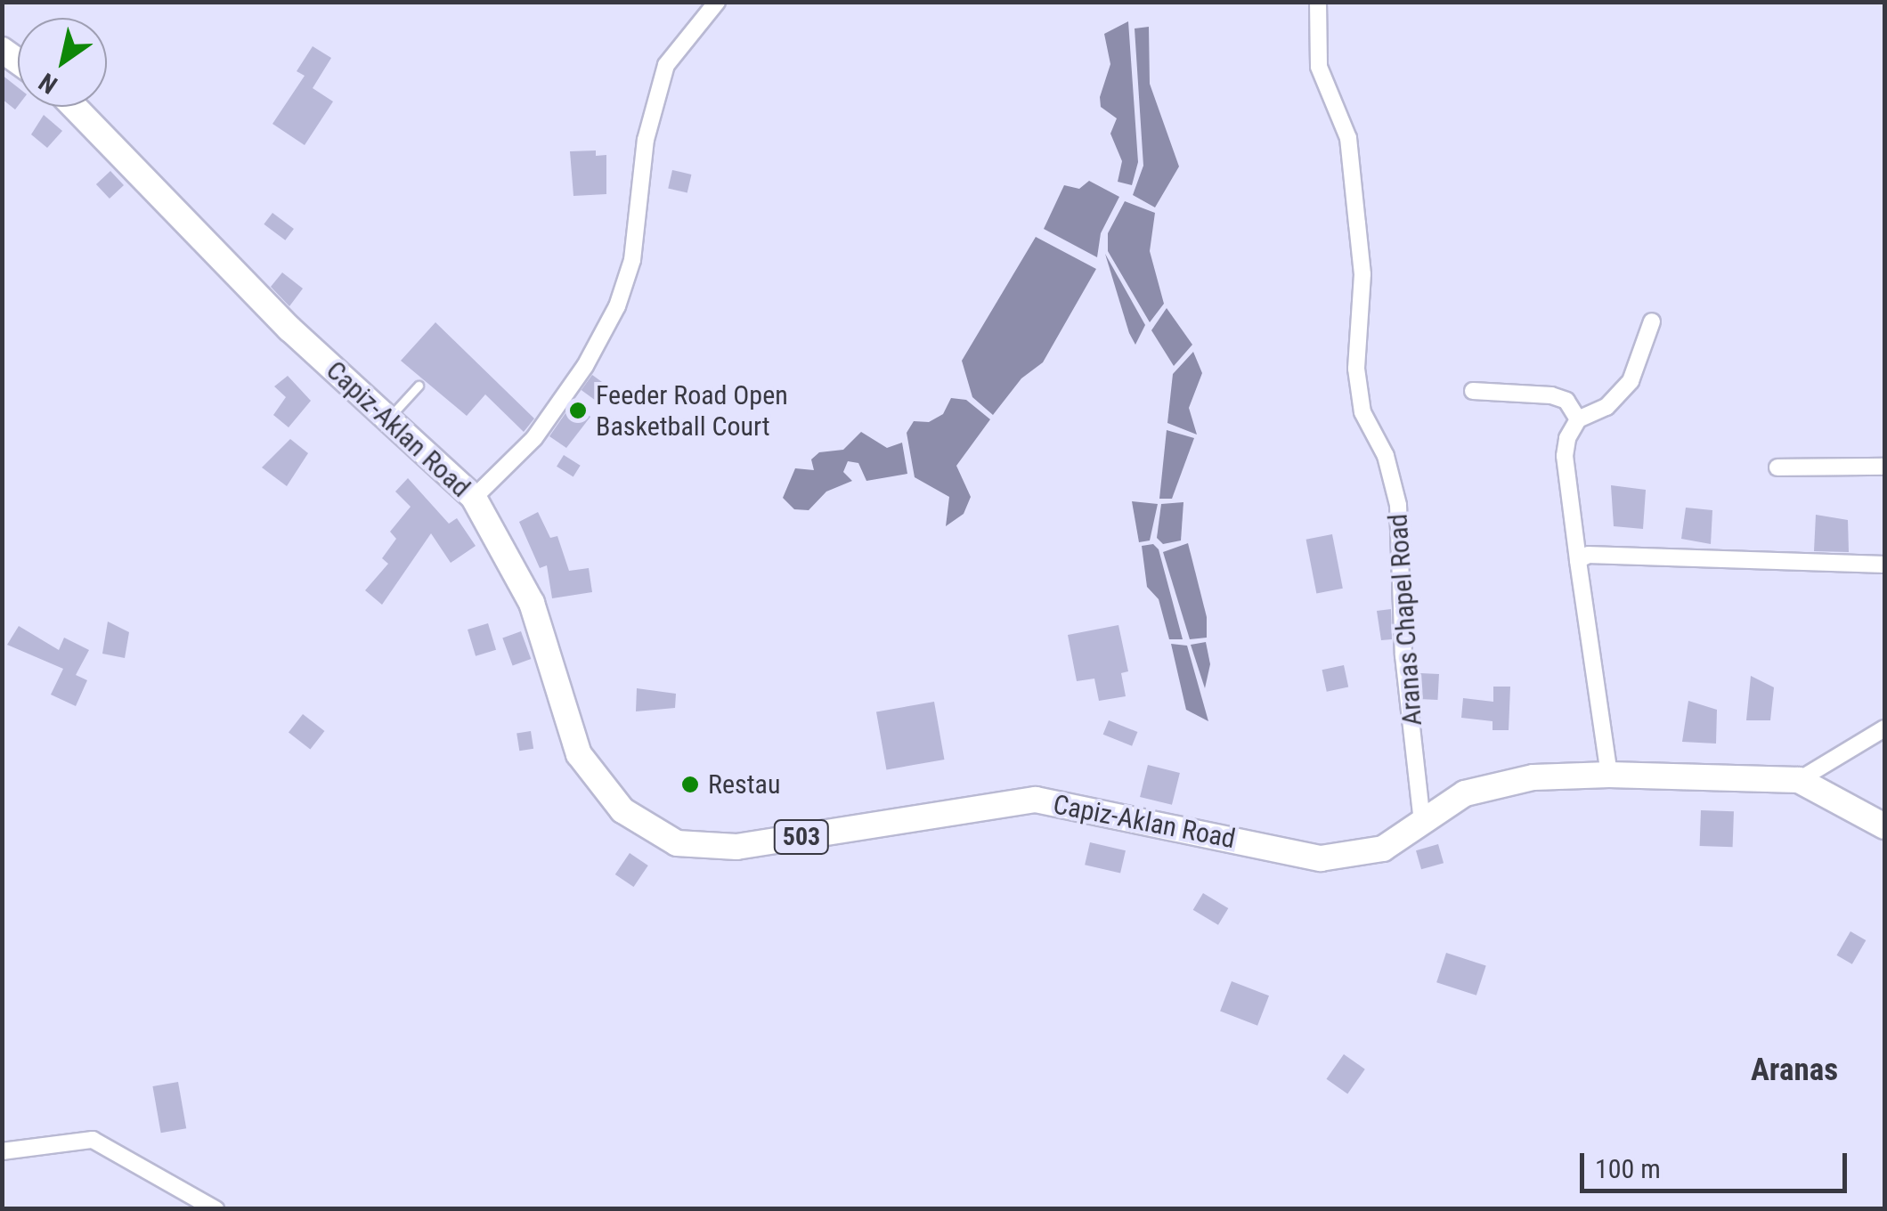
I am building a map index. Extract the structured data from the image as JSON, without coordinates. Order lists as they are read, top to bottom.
{
  "streets": {
    "main road": ["Capiz-Aklan Road", "503"],
    "street": ["Aranas Chapel Road"]
  },
  "crossings": [
    ["Capiz-Aklan Road", "Aranas Chapel Road"]
  ],
  "districts": ["Aranas"],
  "places": ["Feeder Road Open Basketball Court", "Restau"],
  "scale_bar": "100 m",
  "north": "bottom left"
}
